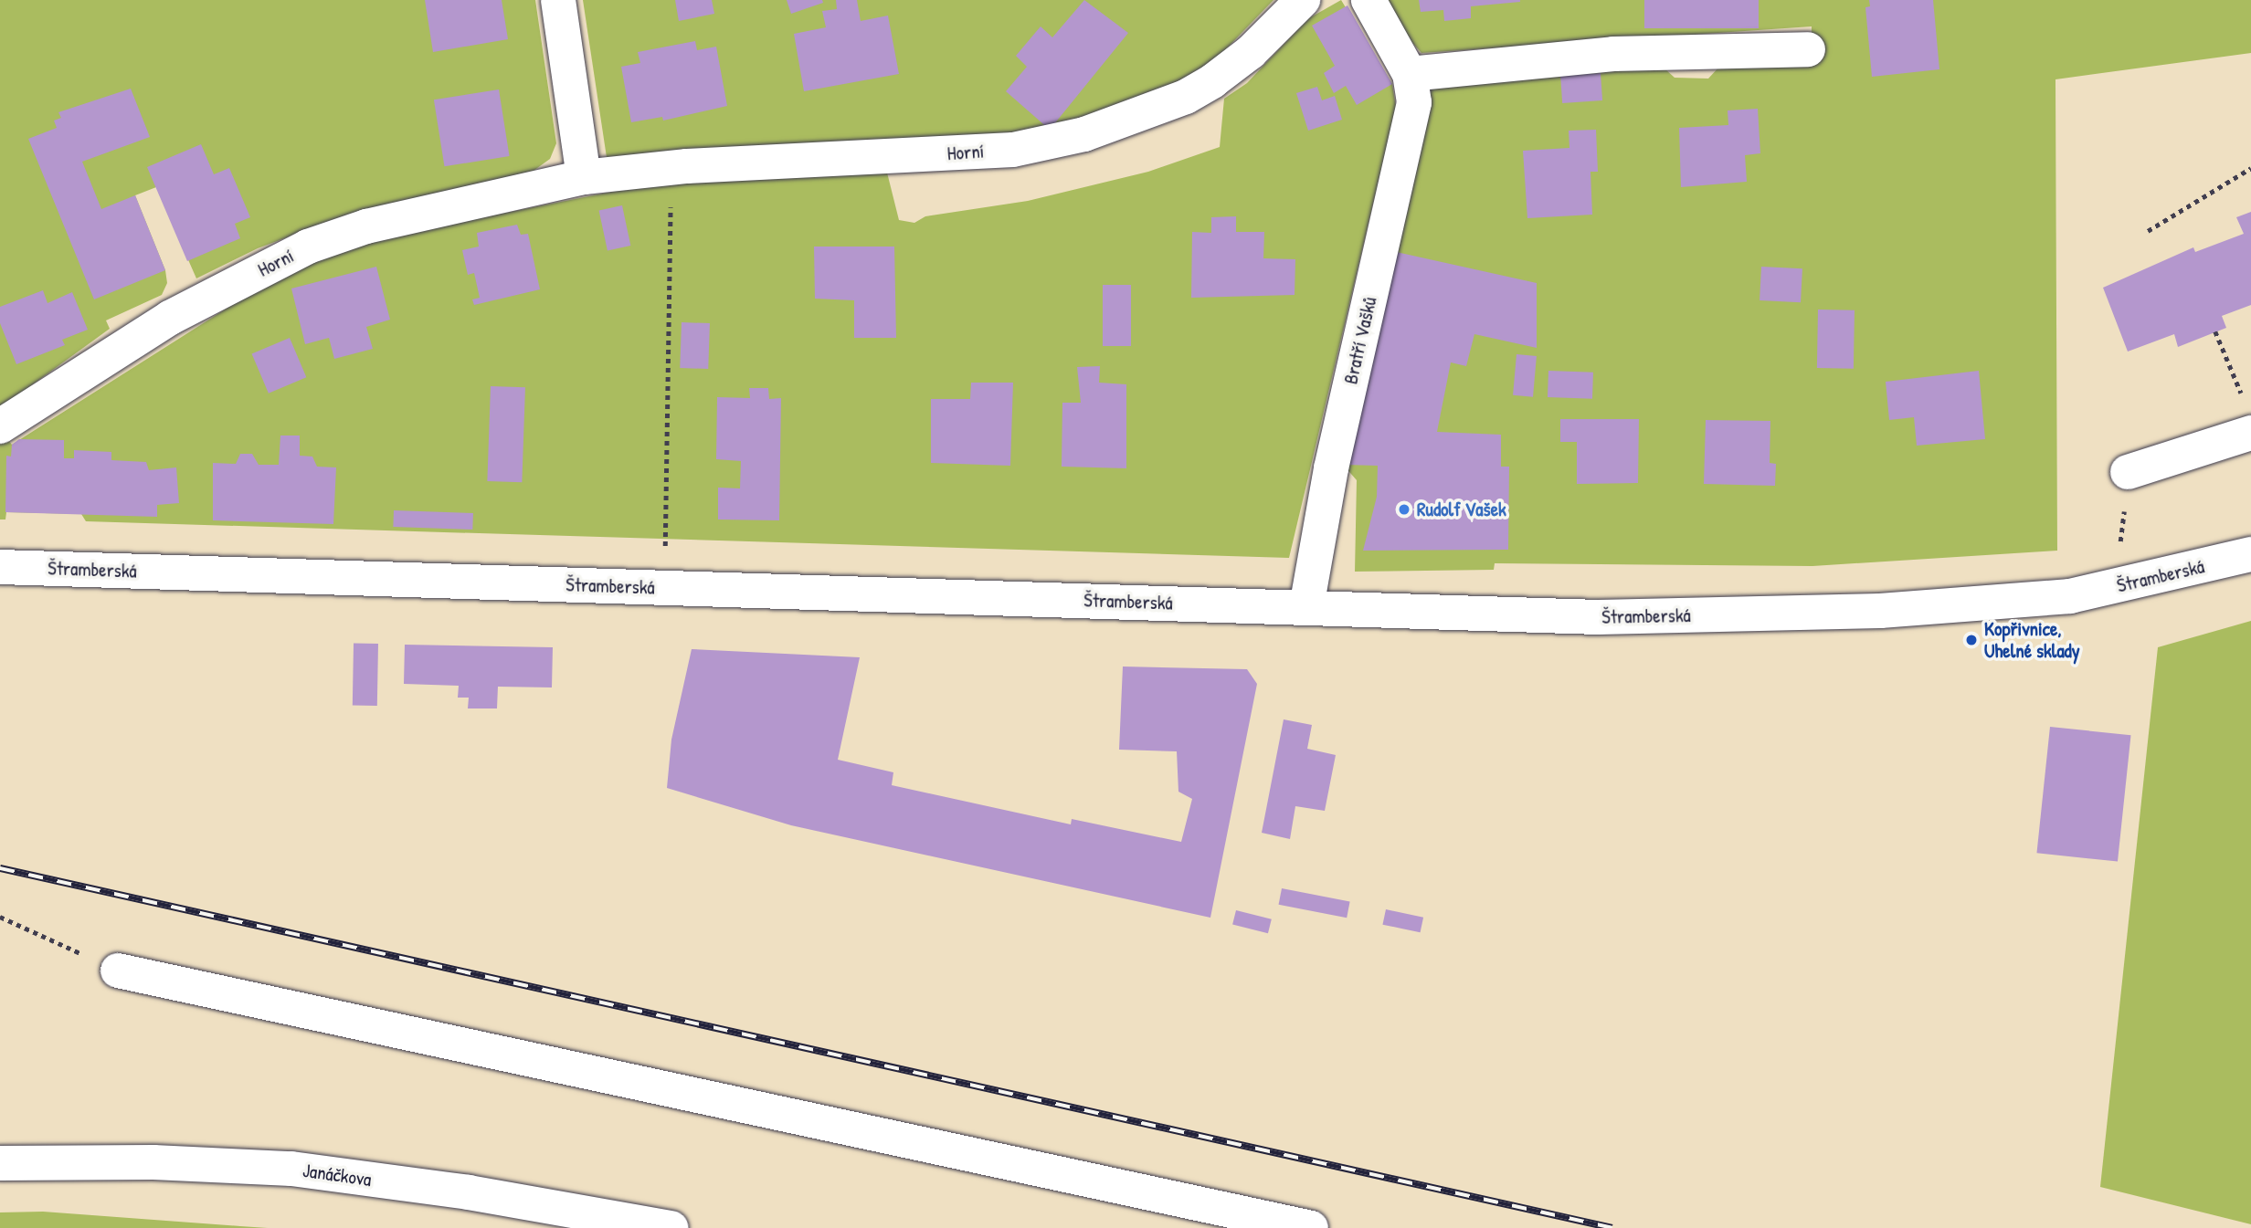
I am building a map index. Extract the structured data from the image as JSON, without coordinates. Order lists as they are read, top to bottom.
{
  "streets": {
    "street": [
      "Horní",
      "Bratří Vašků",
      "Štramberská",
      "Janáčkova"
    ]
  },
  "crossings": [
    ["Bratří Vašků", "Štramberská"]
  ],
  "places": ["Rudolf Vašek", "Kopřivnice, Uhelné sklady"]
}
